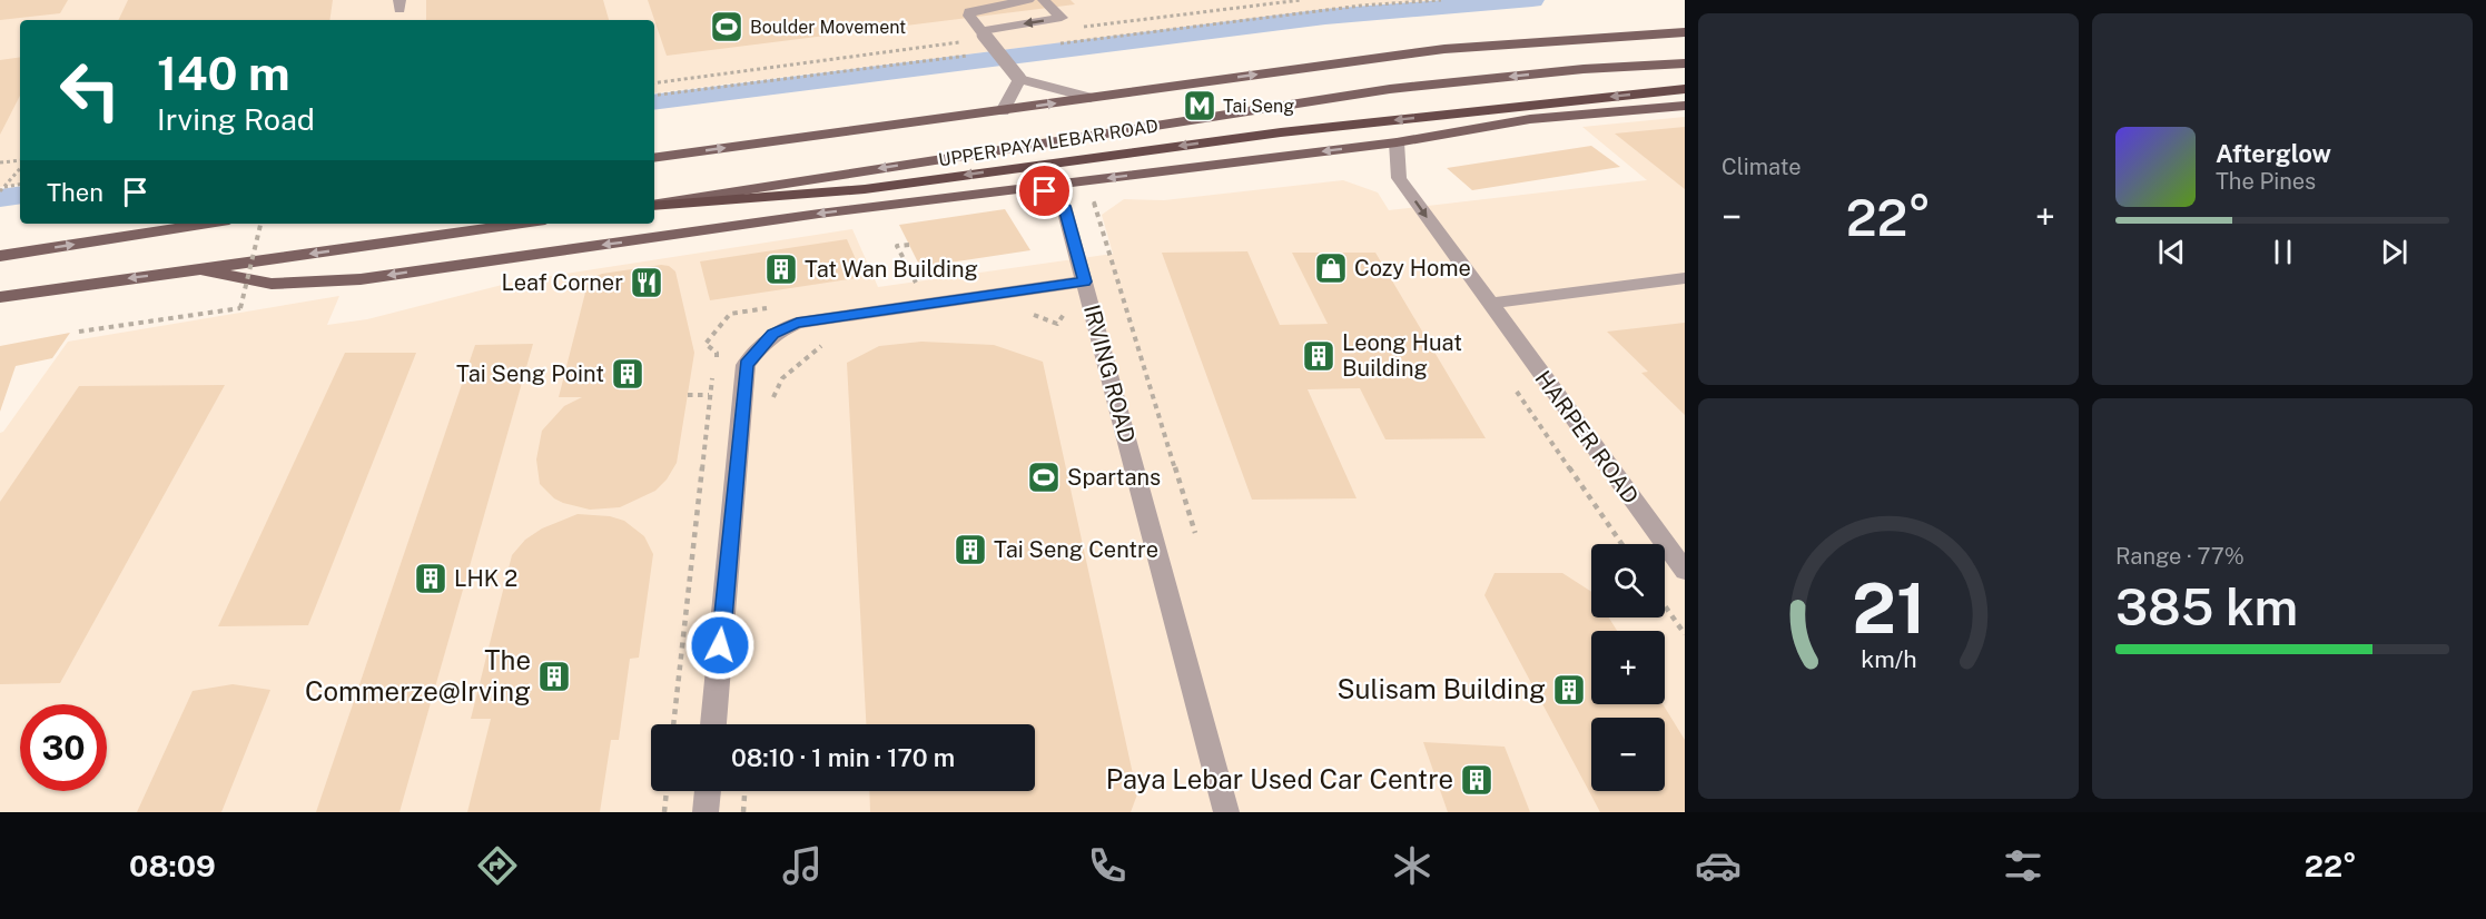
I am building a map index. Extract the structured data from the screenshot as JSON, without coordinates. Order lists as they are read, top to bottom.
{
  "streets": {
    "main road": ["UPPER PAYA LEBAR ROAD"],
    "street": ["IRVING ROAD", "HARPER ROAD"]
  },
  "one_way": ["HARPER ROAD"],
  "places": {
    "sports": ["Boulder Movement", "Spartans"],
    "metro station": ["Tai Seng"],
    "shop": ["Cozy Home"],
    "building": [
      "Tat Wan Building",
      "Leong Huat Building",
      "Tai Seng Point",
      "Tai Seng Centre",
      "LHK 2",
      "The Commerze@Irving",
      "Sulisam Building",
      "Paya Lebar Used Car Centre"
    ],
    "restaurant": ["Leaf Corner"]
  },
  "page": {
    "tile": [
      "Climate",
      ["Range · 77%", "385 km"]
    ],
    "turn": ["140 m", "Irving Road"],
    "song": ["Afterglow", "The Pines"],
    "then": "Then",
    "heat": ["−", "22°", "+"],
    "map_buttons": ["+", "−"],
    "limit": "30",
    "trip": "08:10 · 1 min · 170 m",
    "tabs": ["08:09", "22°"],
    "gauge": ["21", "km/h"]
  }
}
